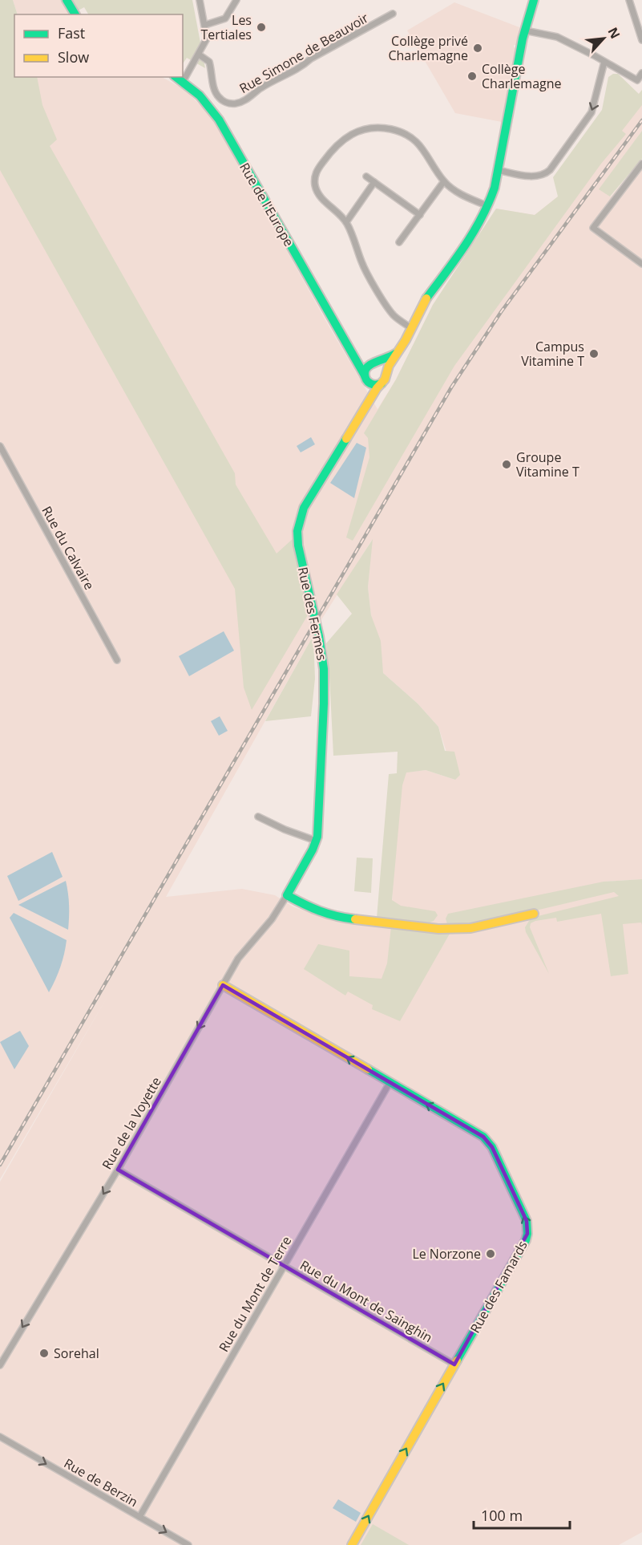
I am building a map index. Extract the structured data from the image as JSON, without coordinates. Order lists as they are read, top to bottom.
{
  "streets": {
    "street": [
      "Rue Simone de Beauvoir",
      "Rue de l'Europe",
      "Rue du Calvaire",
      "Rue des Fermes",
      "Rue de la Voyette",
      "Rue des Famards",
      "Rue du Mont de Terre",
      "Rue du Mont de Sainghin",
      "Rue de Berzin"
    ]
  },
  "crossings": [
    ["Rue de l'Europe", "Rue des Fermes"],
    ["Rue des Fermes", "Rue de la Voyette"],
    ["Rue de la Voyette", "Rue des Famards"],
    ["Rue de la Voyette", "Rue du Mont de Sainghin"],
    ["Rue des Famards", "Rue du Mont de Terre"],
    ["Rue des Famards", "Rue du Mont de Sainghin"],
    ["Rue du Mont de Terre", "Rue du Mont de Sainghin"],
    ["Rue du Mont de Terre", "Rue de Berzin"]
  ],
  "one_way": ["Rue de la Voyette", "Rue de Berzin"],
  "places": [
    "Les Tertiales",
    "Collège privé Charlemagne",
    "Collège Charlemagne",
    "Campus Vitamine T",
    "Groupe Vitamine T",
    "Le Norzone",
    "Sorehal"
  ],
  "legend": ["Fast", "Slow"],
  "scale_bar": "100 m",
  "north": "top right"
}
